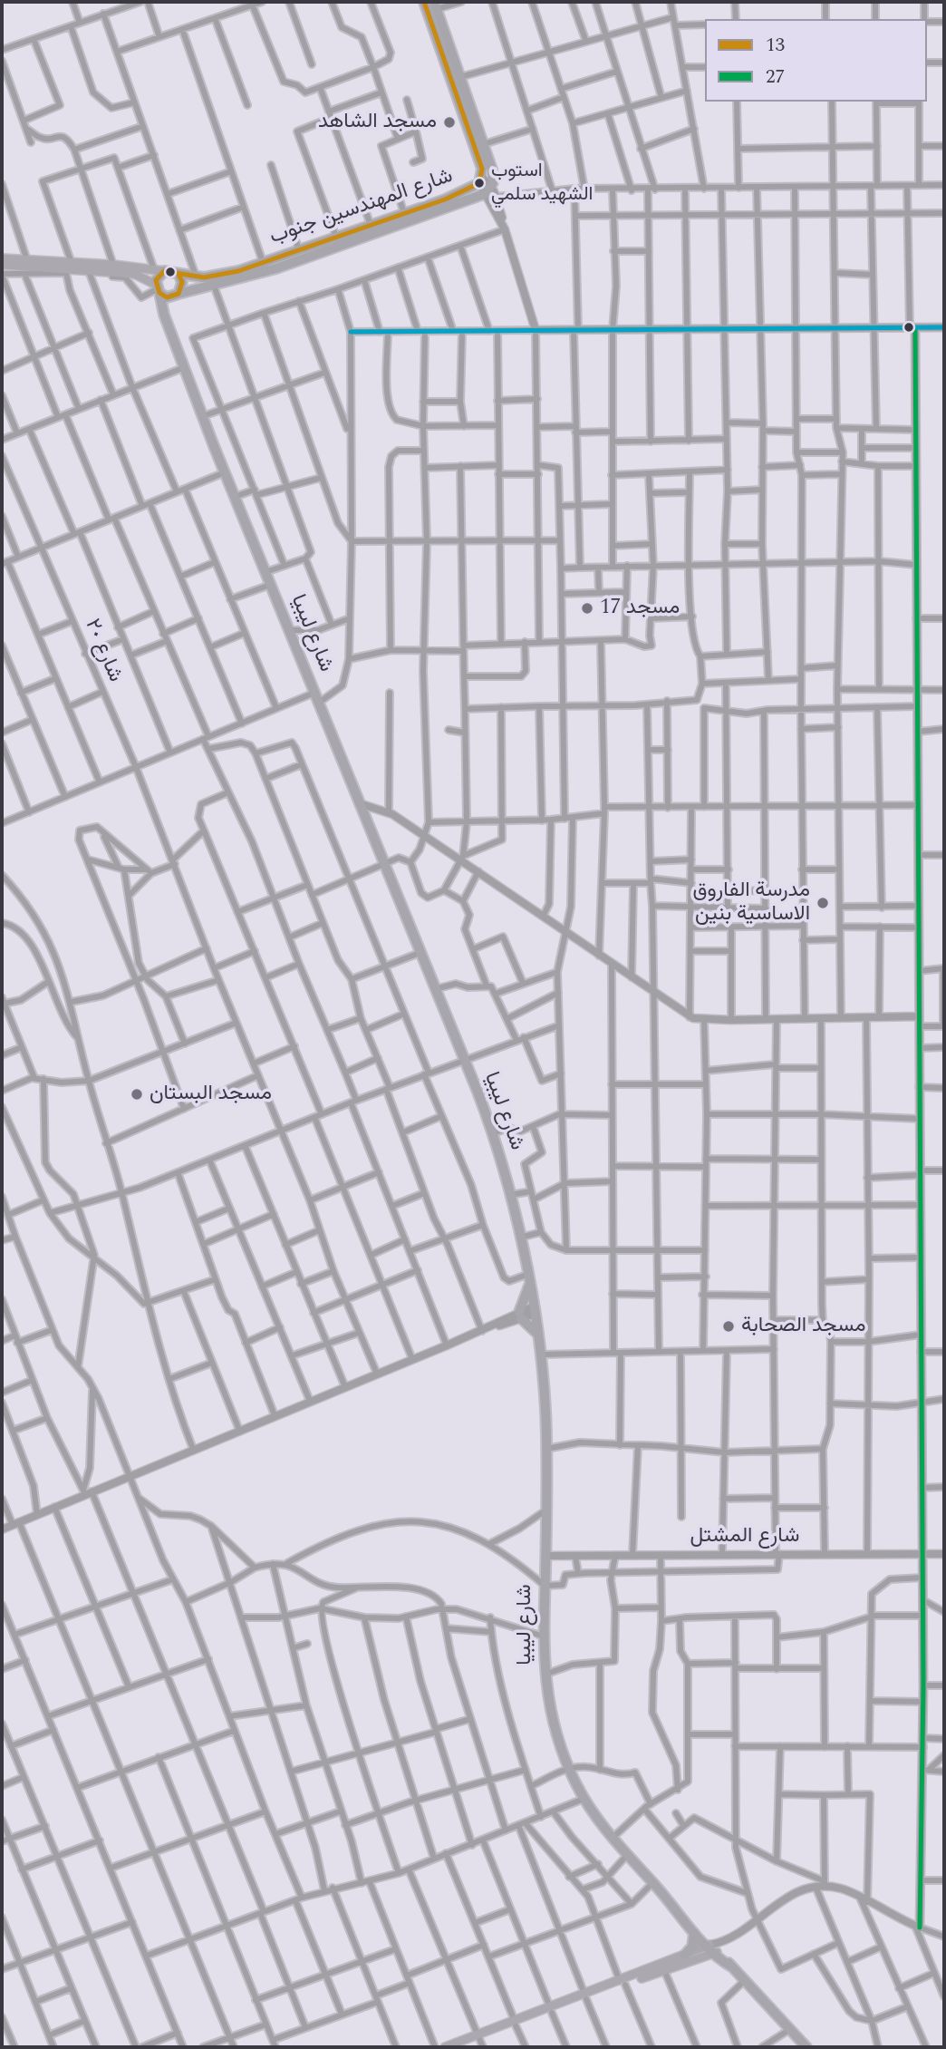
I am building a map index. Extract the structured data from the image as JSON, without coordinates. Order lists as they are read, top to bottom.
{
  "streets": {
    "highway": ["شارع المهندسين جنوب", "شارع ليبيا"],
    "street": ["شارع ٢٠", "شارع المشتل"]
  },
  "crossings": [
    ["شارع المهندسين جنوب", "شارع ليبيا"],
    ["شارع ليبيا", "شارع المشتل"]
  ],
  "places": [
    "مسجد الشاهد",
    "استوب الشهيد سلمي",
    "مسجد 17",
    "مدرسة الفاروق الاساسية بنين",
    "مسجد البستان",
    "مسجد الصحابة"
  ],
  "lines": ["transit line 13", "transit line 27"],
  "legend": ["13", "27"]
}
